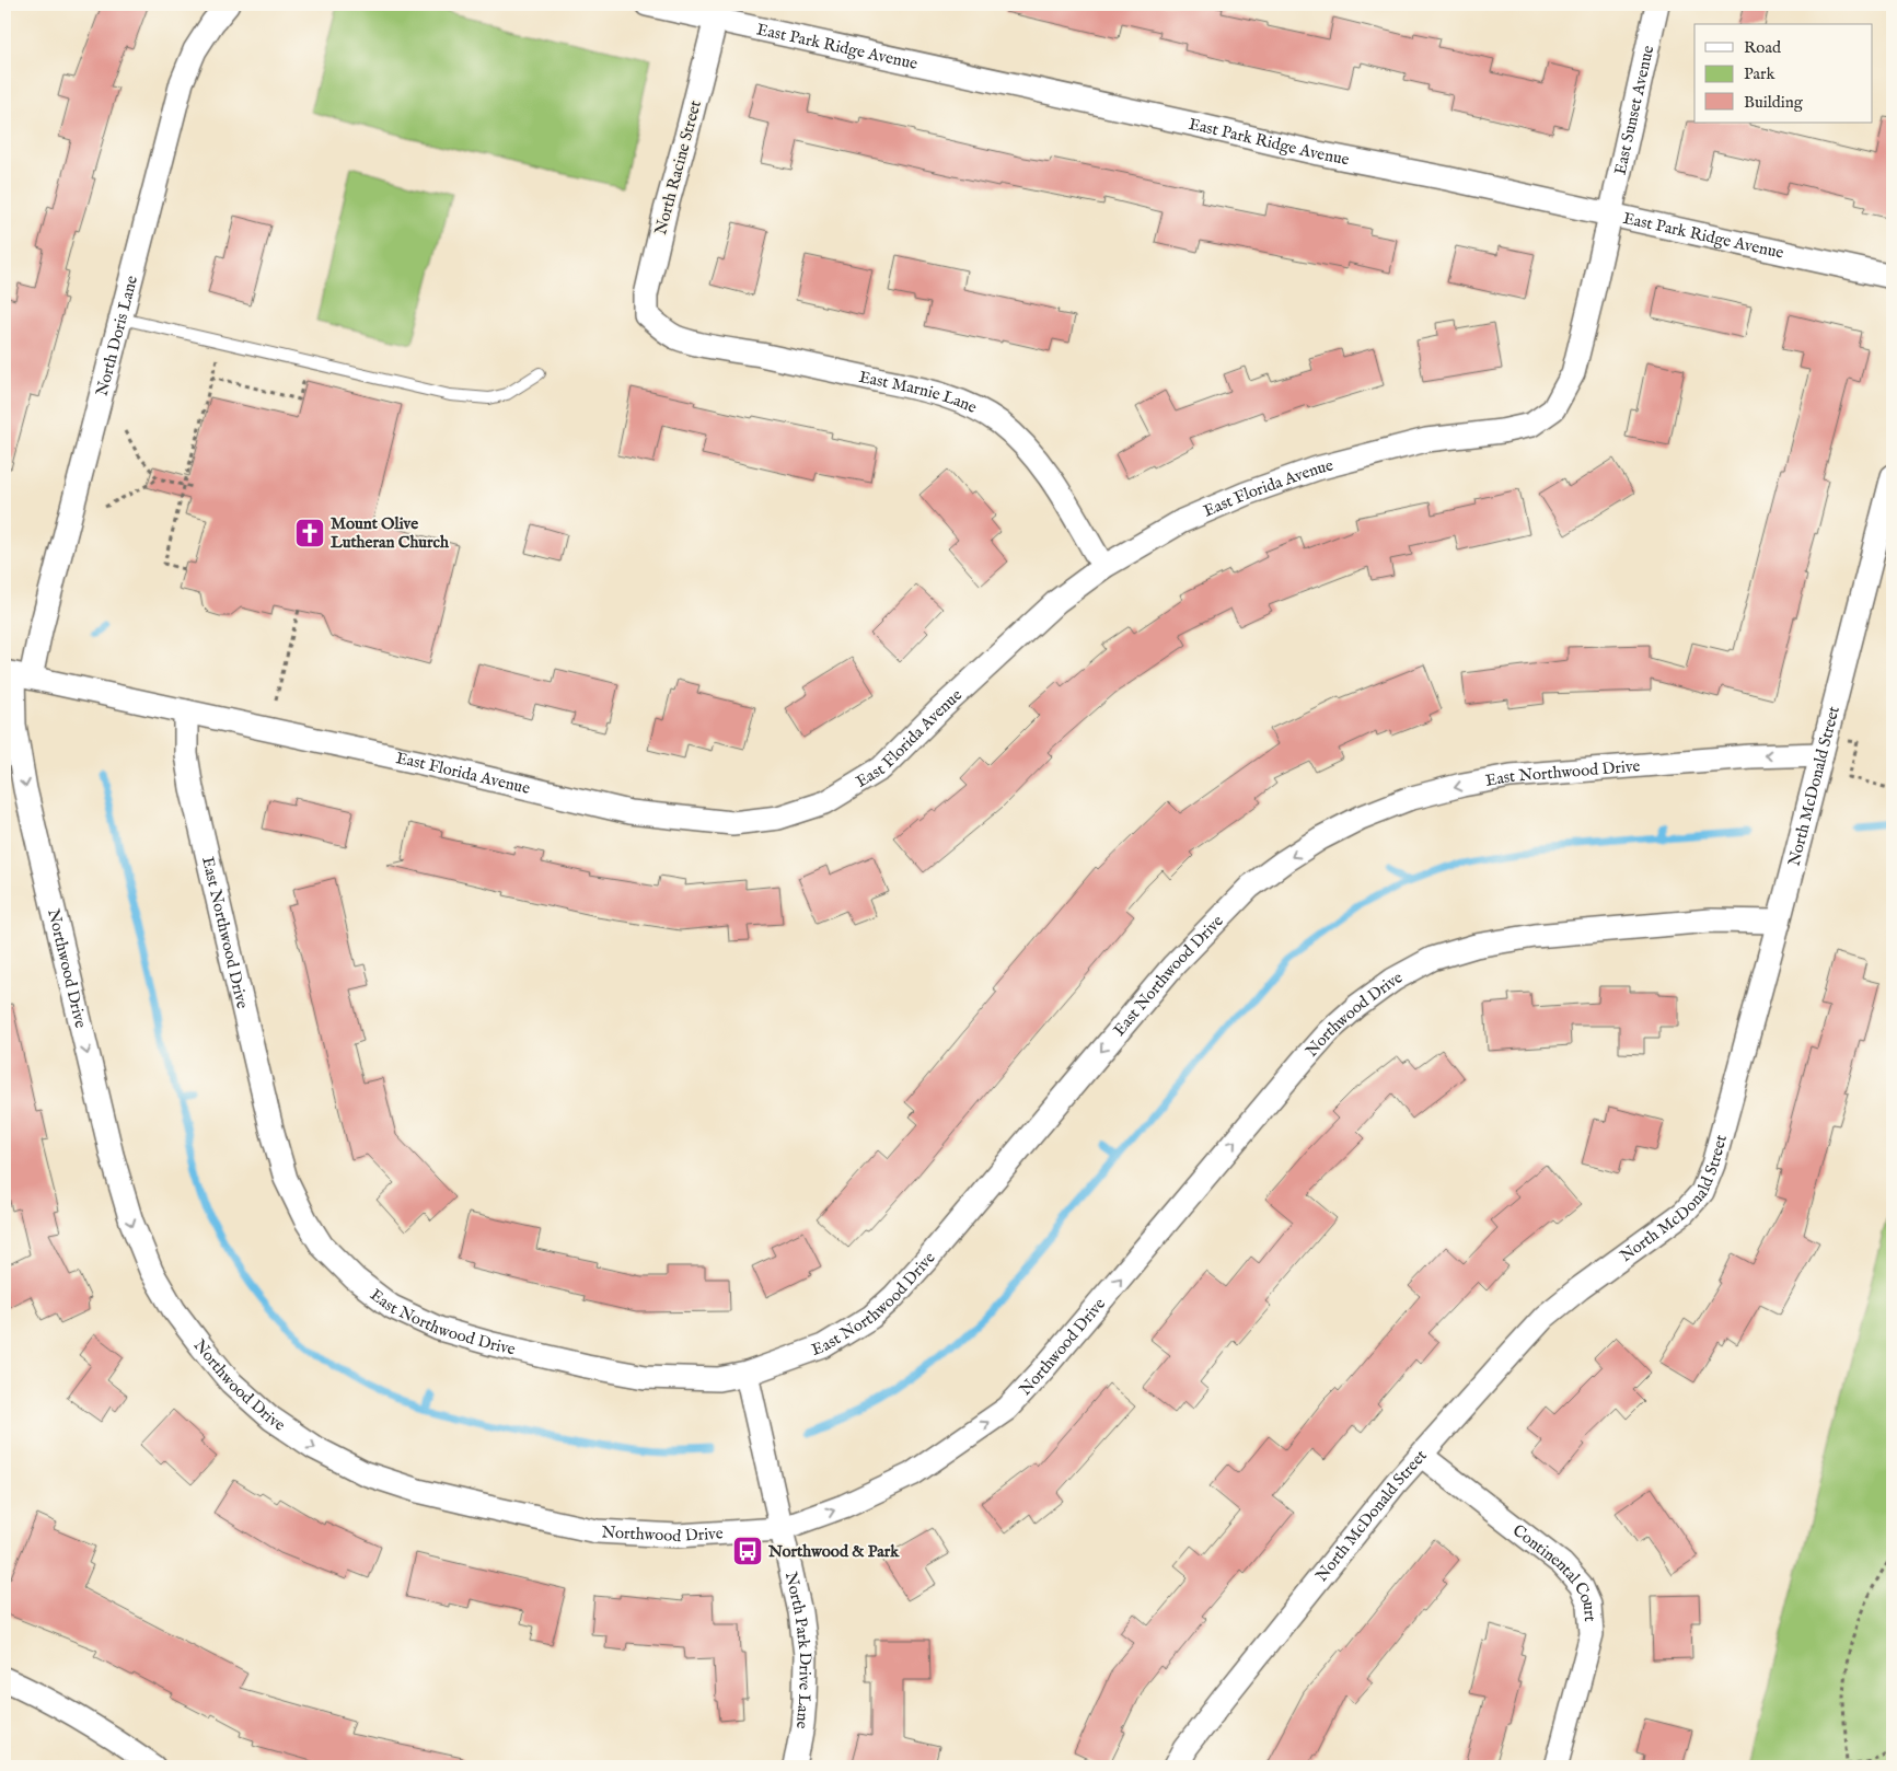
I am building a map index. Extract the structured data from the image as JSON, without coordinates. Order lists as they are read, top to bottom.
{
  "streets": {
    "street": [
      "East Park Ridge Avenue",
      "East Sunset Avenue",
      "North Racine Street",
      "North Doris Lane",
      "East Marnie Lane",
      "East Florida Avenue",
      "East Northwood Drive",
      "North McDonald Street",
      "Northwood Drive",
      "Continental Court",
      "North Park Drive Lane"
    ]
  },
  "crossings": [
    ["East Park Ridge Avenue", "East Sunset Avenue"],
    ["East Park Ridge Avenue", "North Racine Street"],
    ["East Park Ridge Avenue", "East Florida Avenue"],
    ["East Sunset Avenue", "East Florida Avenue"],
    ["North Racine Street", "East Marnie Lane"],
    ["North Doris Lane", "East Florida Avenue"],
    ["North Doris Lane", "Northwood Drive"],
    ["East Marnie Lane", "East Florida Avenue"],
    ["East Florida Avenue", "East Northwood Drive"],
    ["East Florida Avenue", "Northwood Drive"],
    ["East Northwood Drive", "North McDonald Street"],
    ["East Northwood Drive", "North Park Drive Lane"],
    ["North McDonald Street", "Northwood Drive"],
    ["North McDonald Street", "Continental Court"],
    ["Northwood Drive", "North Park Drive Lane"]
  ],
  "one_way": ["East Northwood Drive"],
  "places": {
    "church": ["Mount Olive Lutheran Church"],
    "bus stop": ["Northwood & Park"]
  },
  "legend": ["Road", "Park", "Building"]
}
